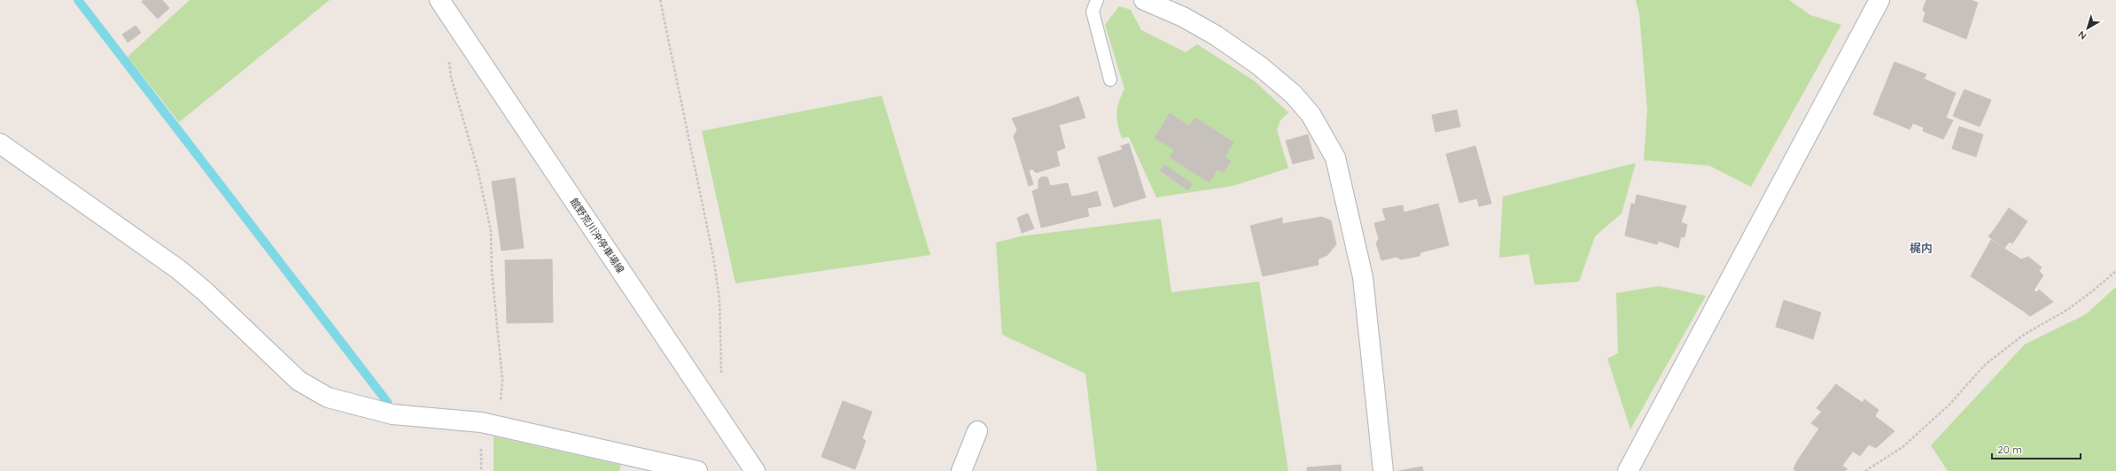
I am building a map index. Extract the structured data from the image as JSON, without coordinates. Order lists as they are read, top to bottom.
{
  "streets": {
    "street": ["館野荒川沖停車場線"]
  },
  "districts": ["梶内"],
  "scale_bar": "20 m",
  "north": "bottom left"
}
